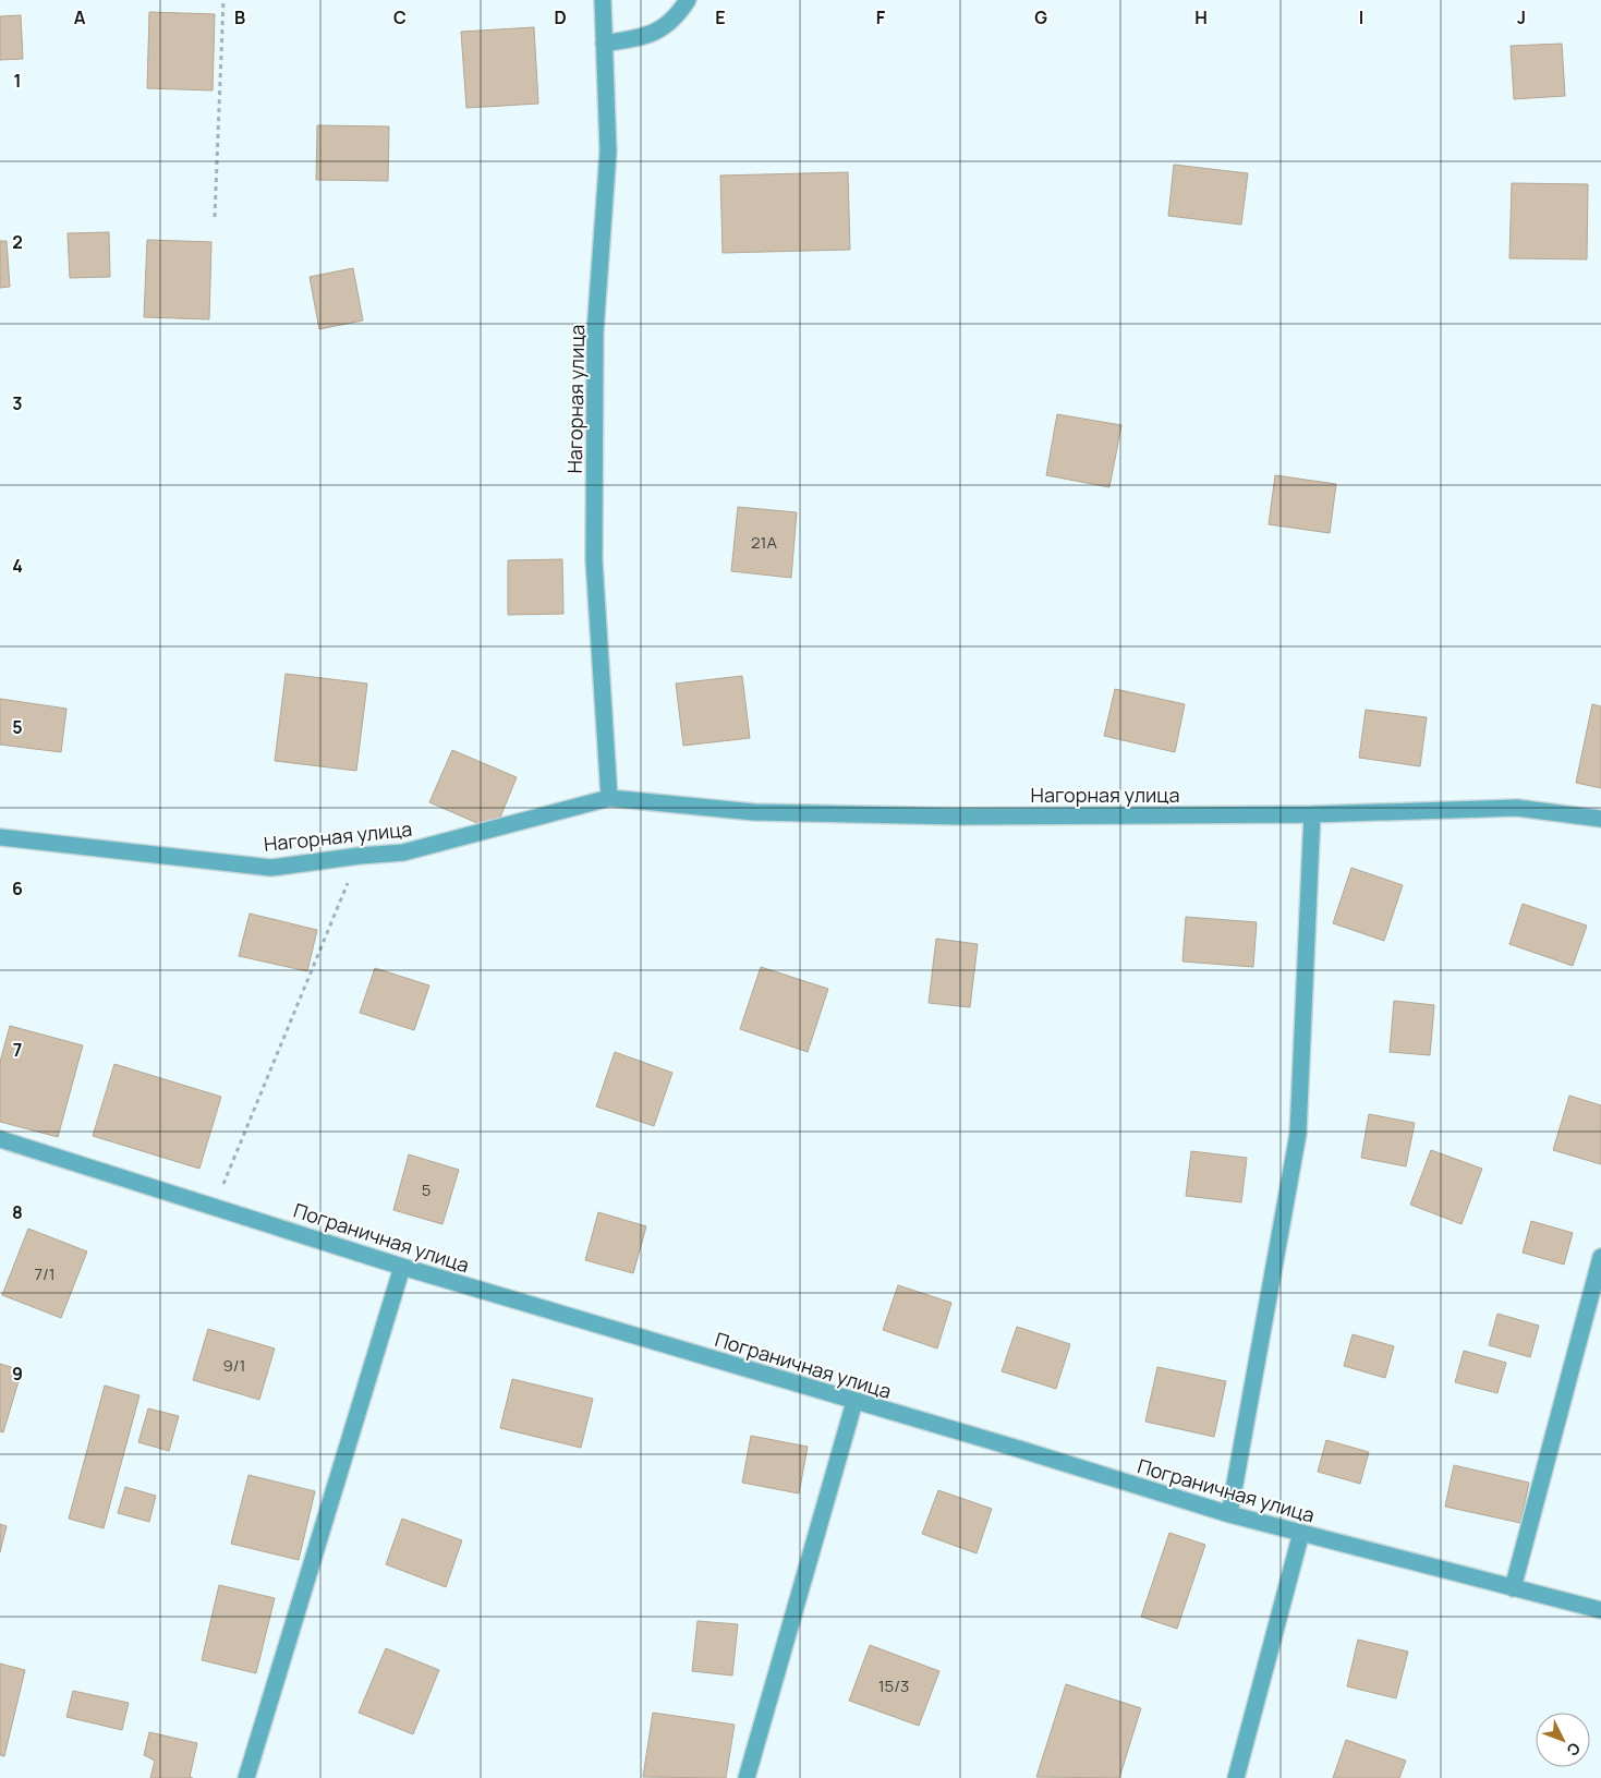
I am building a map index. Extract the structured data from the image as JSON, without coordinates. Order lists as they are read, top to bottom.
{
  "streets": {
    "street": ["Нагорная улица", "Пограничная улица"]
  },
  "house_numbers": [
    "21А",
    "5",
    "7/1",
    "9/1",
    "15/3"
  ],
  "north": "bottom right",
  "grid": {
    "columns": [
      "A",
      "B",
      "C",
      "D",
      "E",
      "F",
      "G",
      "H",
      "I",
      "J"
    ],
    "rows": [
      "1",
      "2",
      "3",
      "4",
      "5",
      "6",
      "7",
      "8",
      "9"
    ]
  }
}
